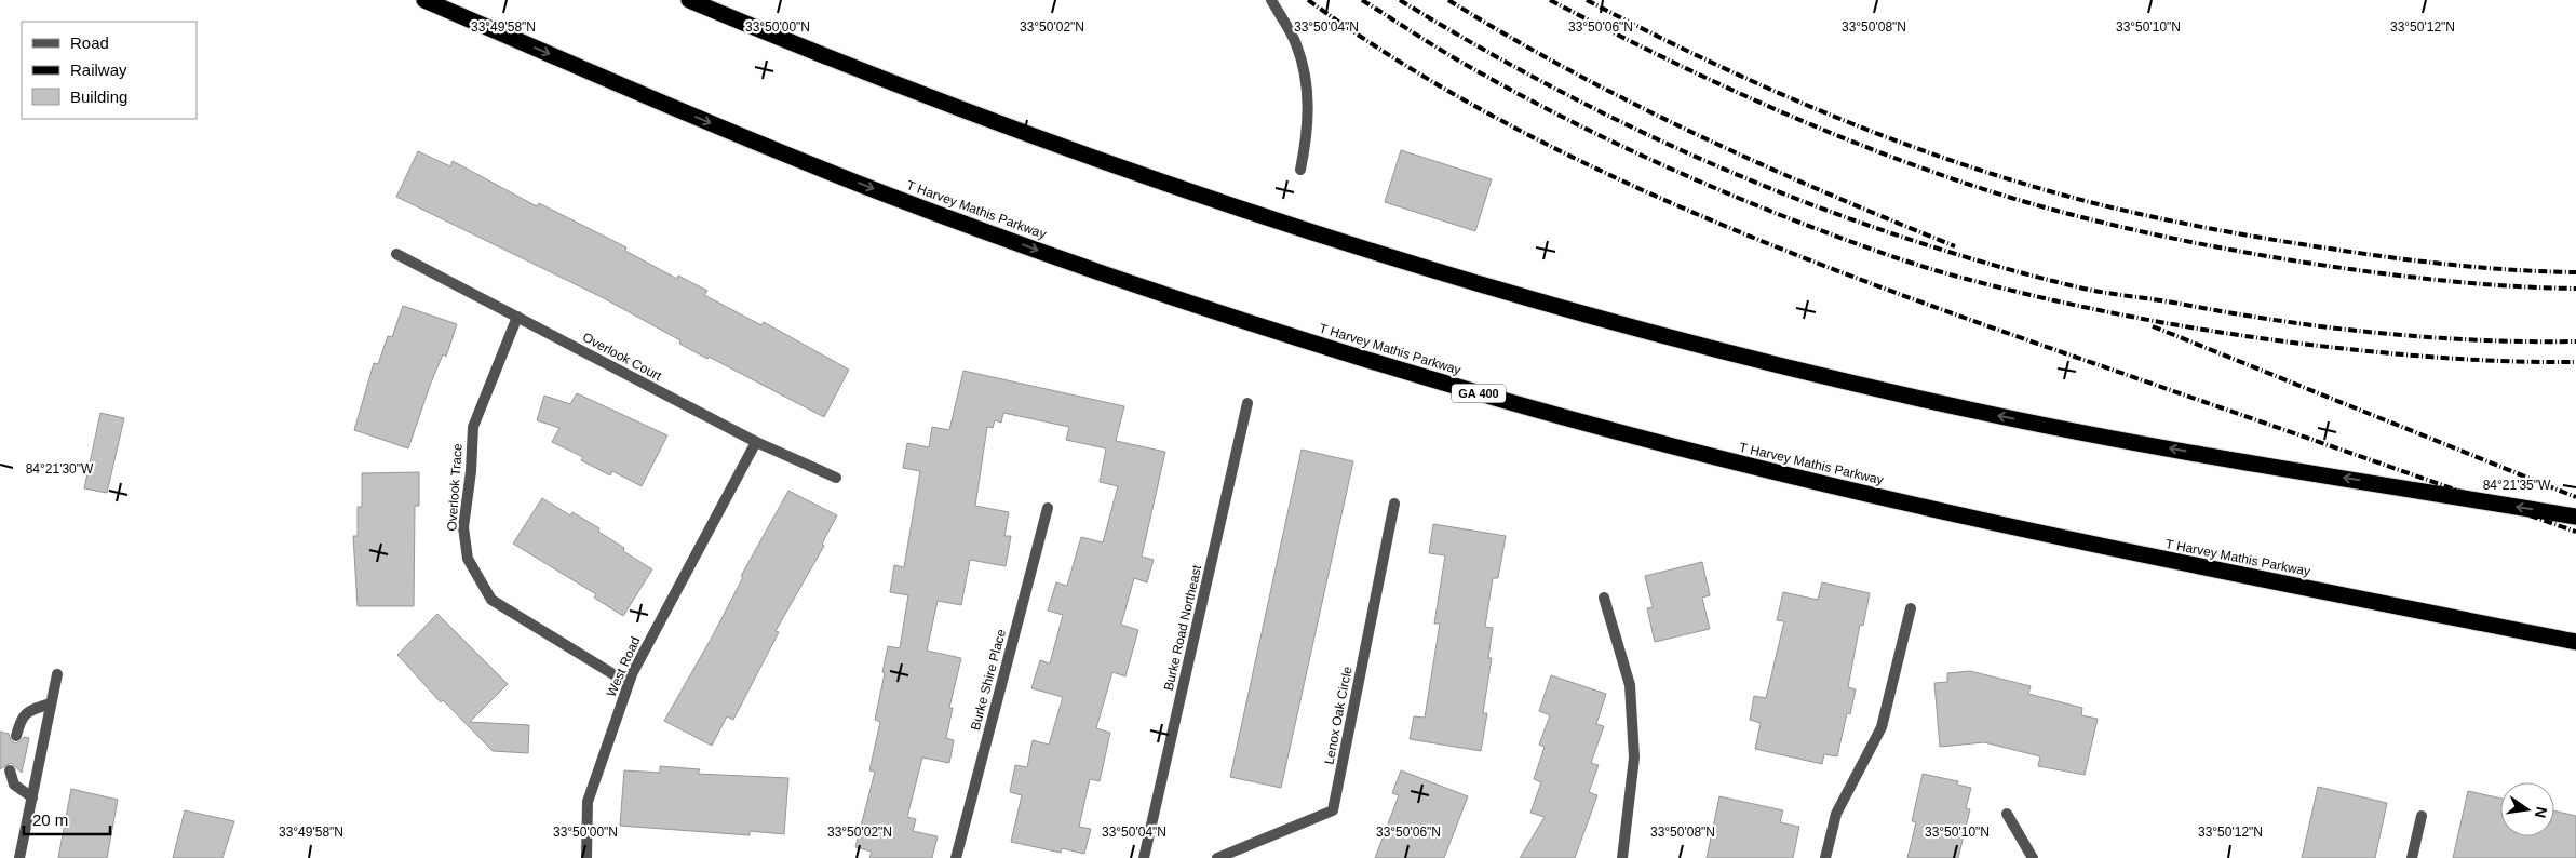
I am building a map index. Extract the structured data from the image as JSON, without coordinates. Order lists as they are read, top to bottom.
{
  "streets": {
    "highway": ["T Harvey Mathis Parkway", "GA 400"],
    "street": [
      "Overlook Court",
      "Overlook Trace",
      "Burke Road Northeast",
      "West Road",
      "Burke Shire Place",
      "Lenox Oak Circle"
    ]
  },
  "crossings": [
    ["Overlook Court", "Overlook Trace"],
    ["Overlook Court", "West Road"],
    ["Overlook Trace", "West Road"]
  ],
  "legend": ["Road", "Railway", "Building"],
  "scale_bar": "20 m",
  "north": "right",
  "coordinates": [
    "33°49'58\"N",
    "33°50'00\"N",
    "33°50'02\"N",
    "33°50'04\"N",
    "33°50'06\"N",
    "33°50'08\"N",
    "33°50'10\"N",
    "33°50'12\"N",
    "84°21'30\"W",
    "84°21'35\"W"
  ]
}
